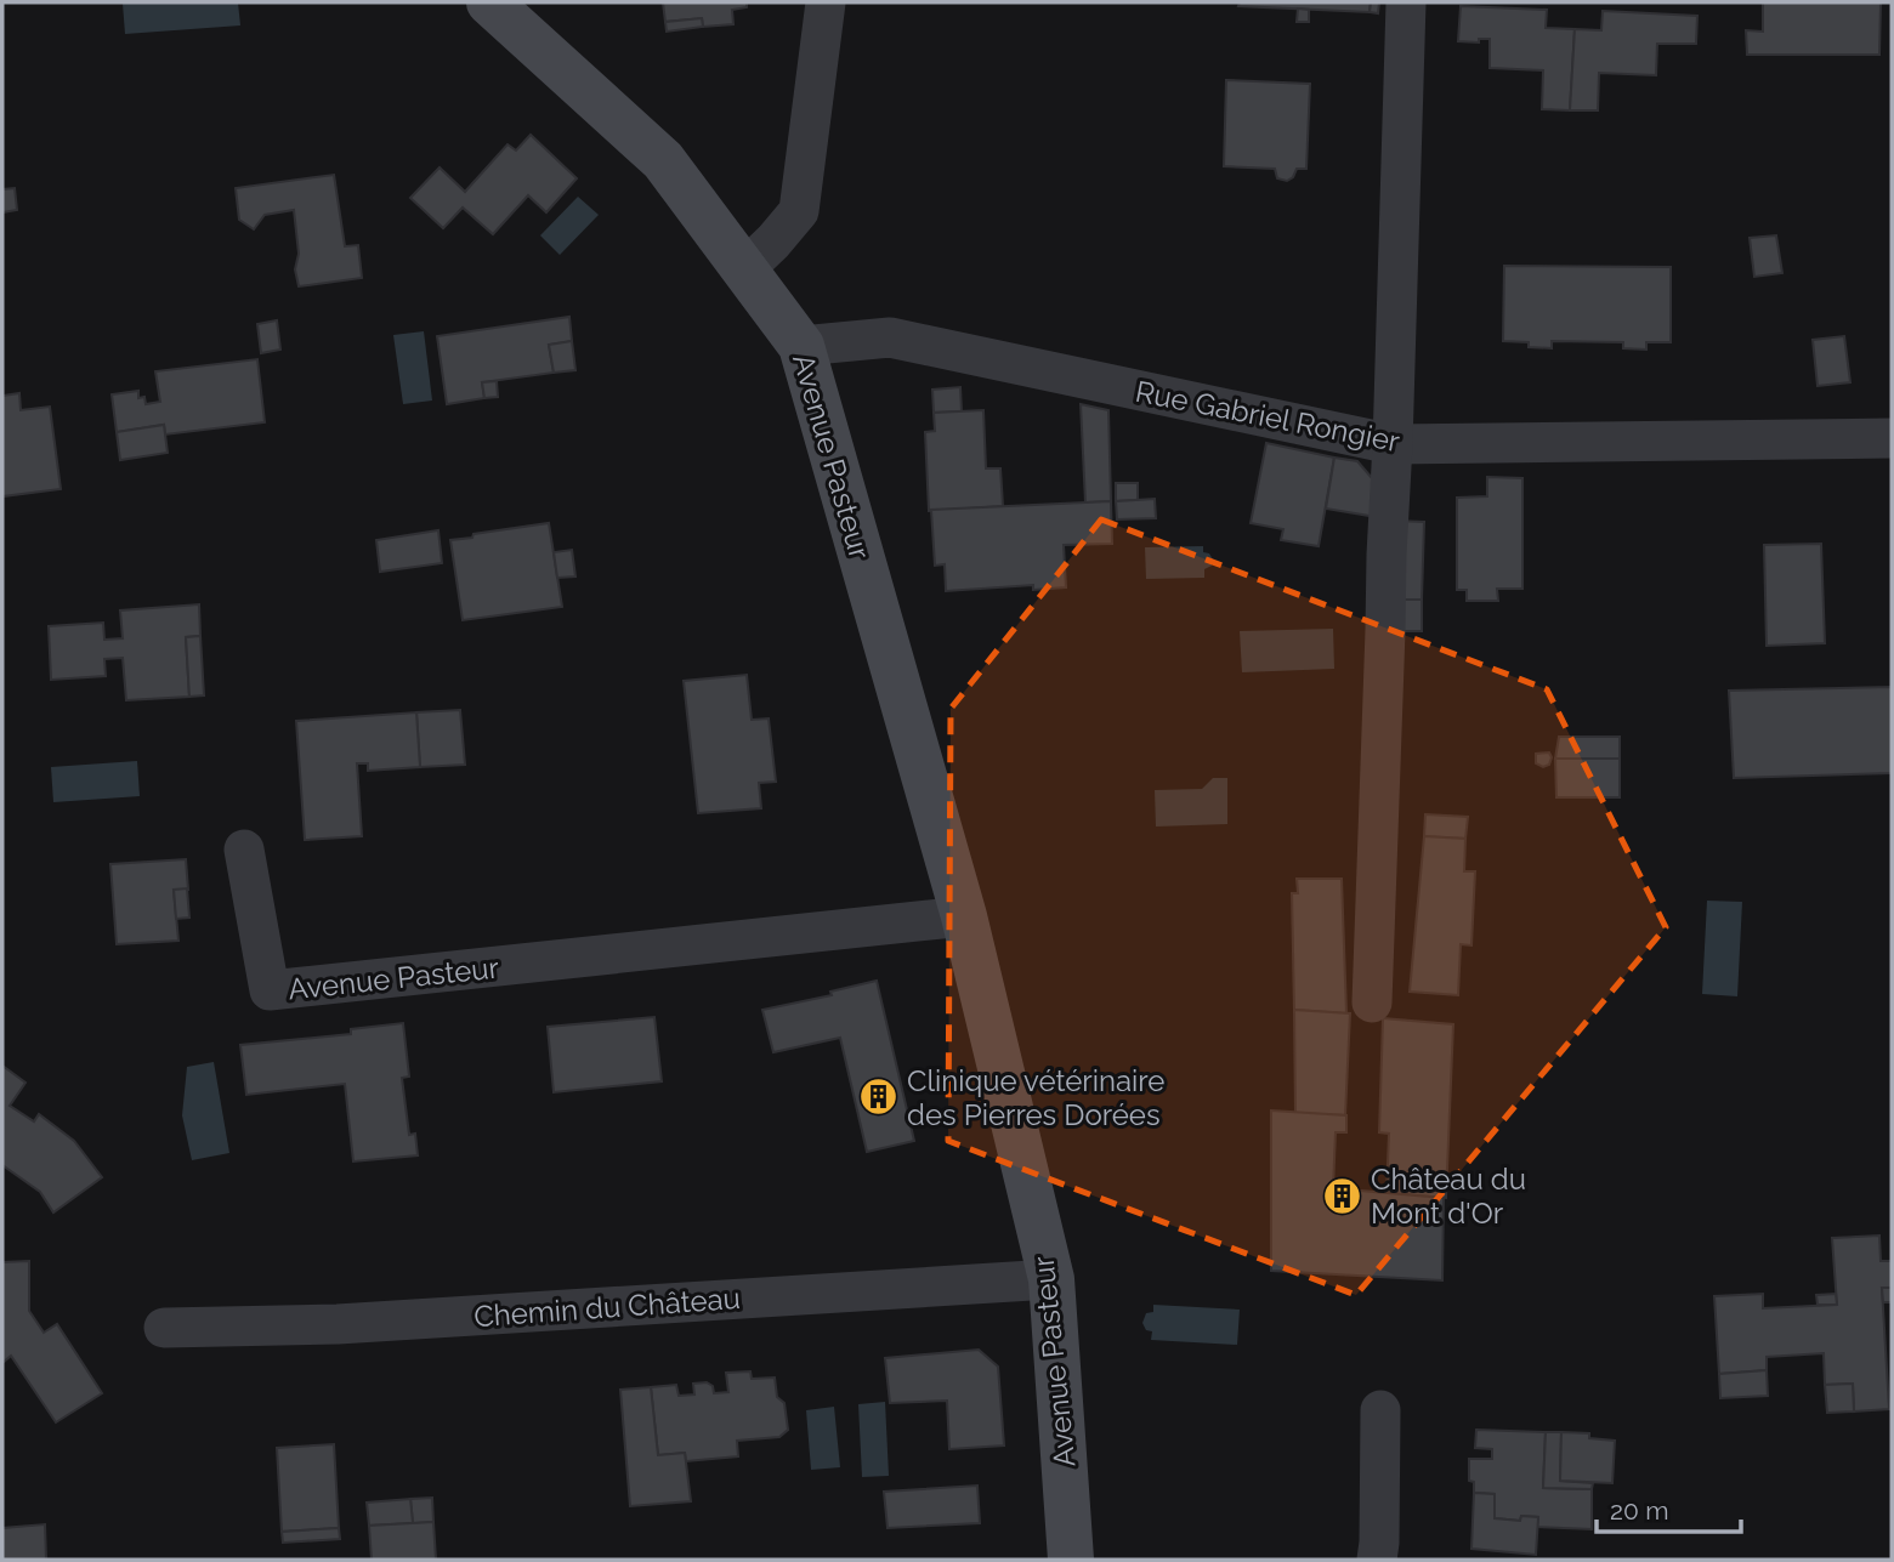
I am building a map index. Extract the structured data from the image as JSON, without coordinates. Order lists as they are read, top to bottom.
{
  "streets": {
    "main road": ["Avenue Pasteur"],
    "street": ["Rue Gabriel Rongier", "Chemin du Château"]
  },
  "crossings": [
    ["Rue Gabriel Rongier", "Avenue Pasteur"],
    ["Avenue Pasteur", "Chemin du Château"]
  ],
  "places": {
    "building": ["Clinique vétérinaire des Pierres Dorées", "Château du Mont d'Or"]
  },
  "scale_bar": "20 m"
}
